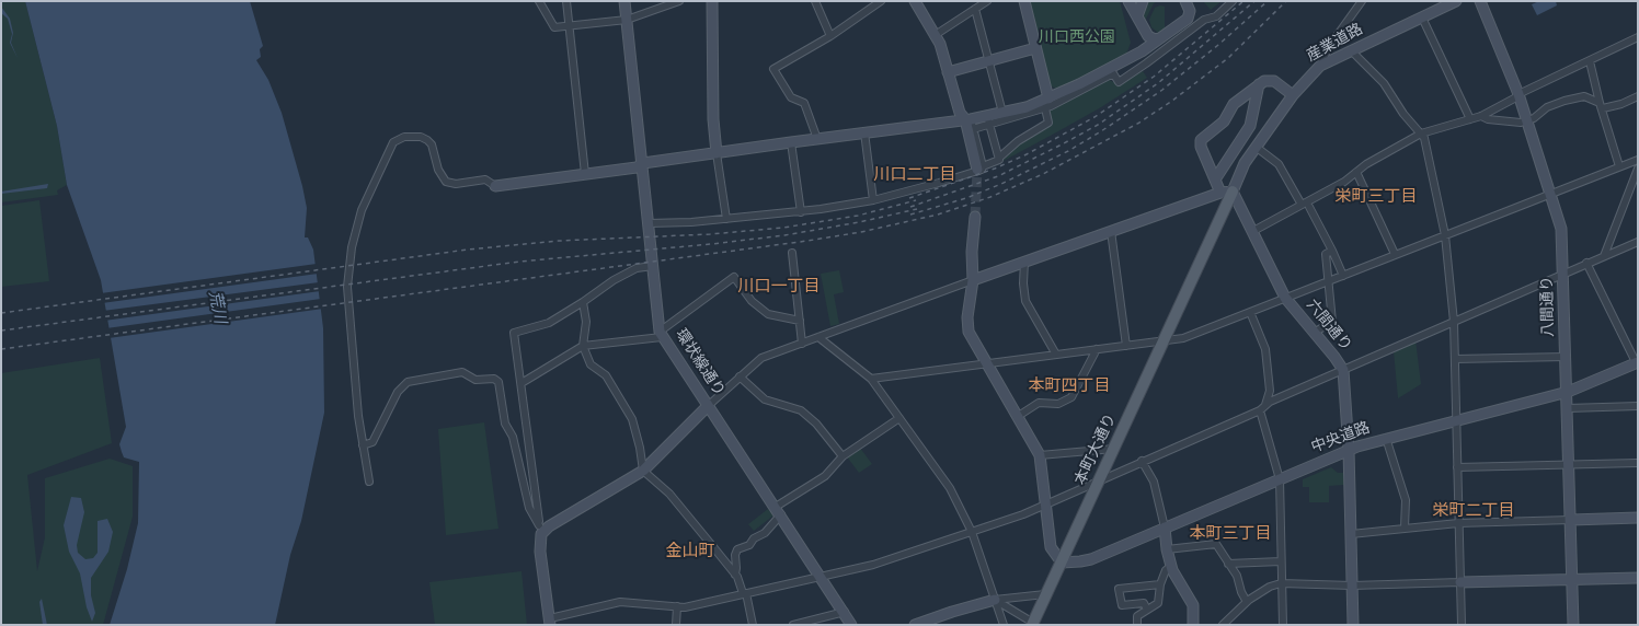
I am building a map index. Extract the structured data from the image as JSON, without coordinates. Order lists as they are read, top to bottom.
{
  "streets": {
    "main road": ["本町大通り"],
    "street": [
      "産業道路",
      "八間通り",
      "六間通り",
      "環状線通り",
      "中央道路"
    ]
  },
  "crossings": [
    ["産業道路", "六間通り"],
    ["産業道路", "本町大通り"],
    ["八間通り", "中央道路"],
    ["六間通り", "中央道路"],
    ["六間通り", "本町大通り"],
    ["中央道路", "本町大通り"]
  ],
  "districts": [
    "川口二丁目",
    "栄町三丁目",
    "川口一丁目",
    "本町四丁目",
    "栄町二丁目",
    "本町三丁目",
    "金山町"
  ],
  "water": ["荒川"],
  "parks": ["川口西公園"]
}
